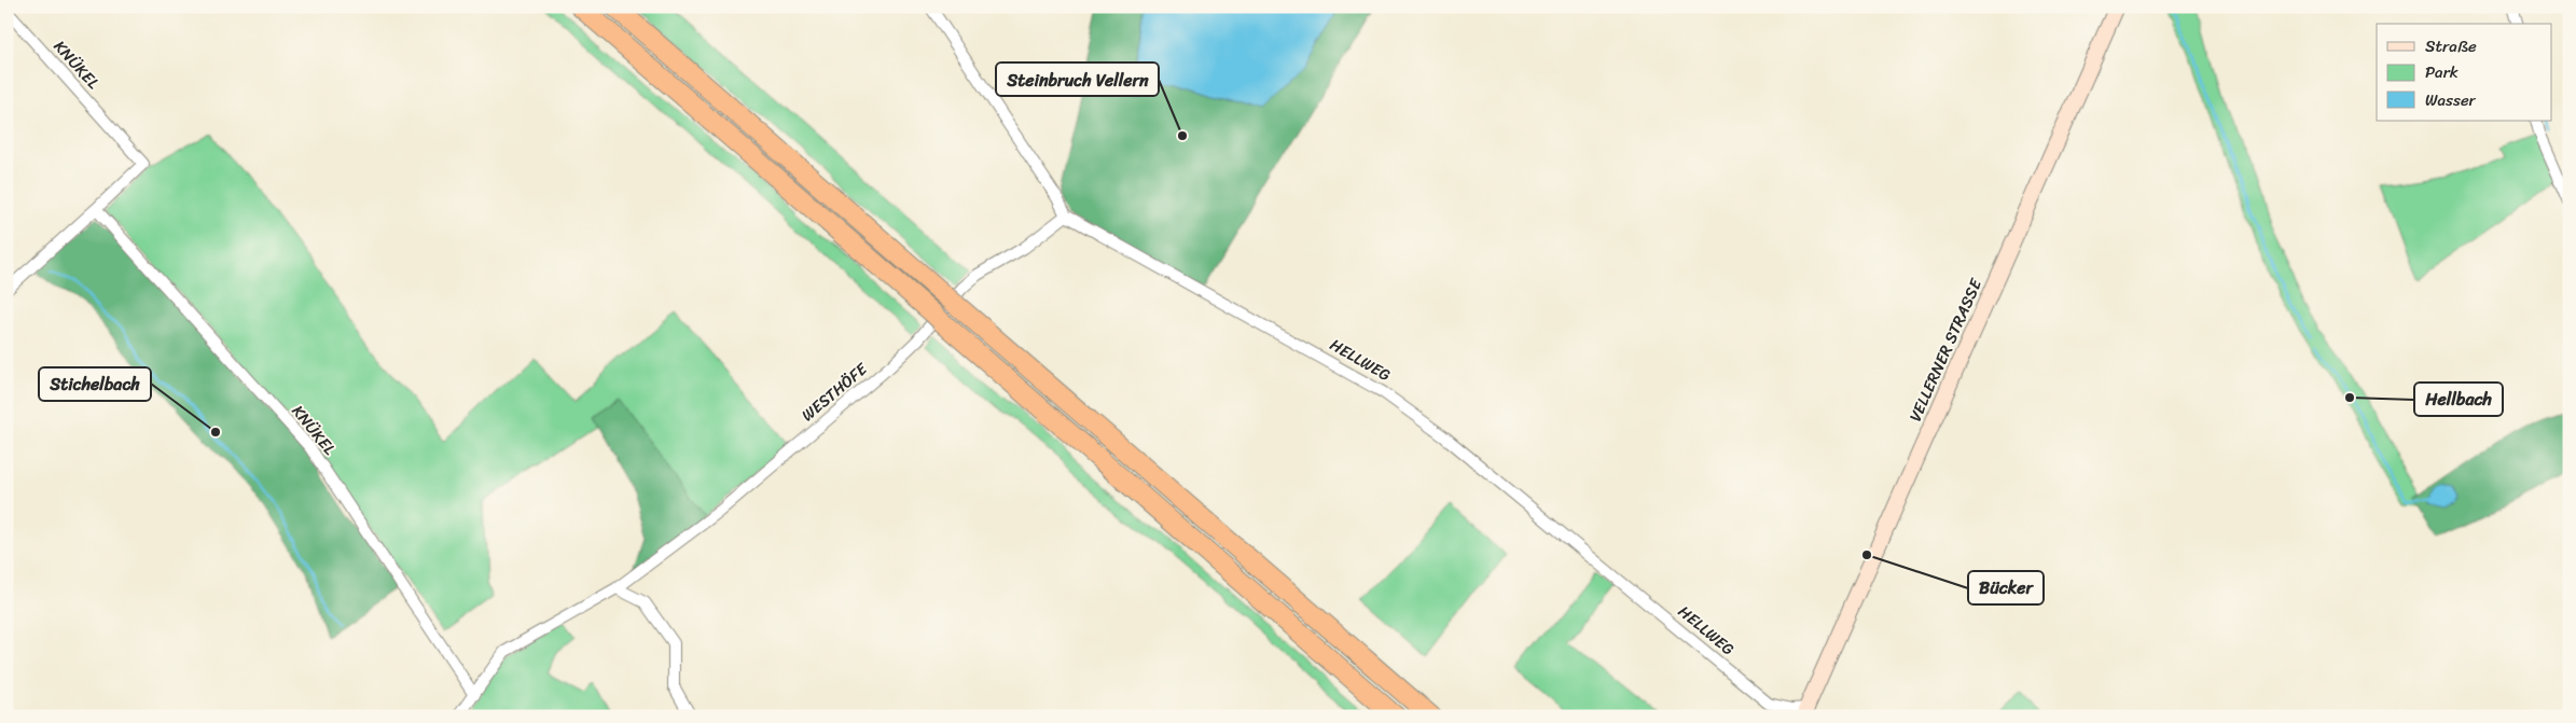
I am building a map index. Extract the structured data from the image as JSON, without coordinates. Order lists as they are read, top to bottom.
{
  "streets": {
    "main road": ["VELLERNER STRASSE"],
    "street": ["KNÜKEL", "HELLWEG", "WESTHÖFE"]
  },
  "crossings": [
    ["KNÜKEL", "WESTHÖFE"],
    ["VELLERNER STRASSE", "HELLWEG"],
    ["HELLWEG", "WESTHÖFE"]
  ],
  "places": [
    "Steinbruch Vellern",
    "Hellbach",
    "Stichelbach",
    "Bücker"
  ],
  "legend": ["Straße", "Park", "Wasser"]
}
